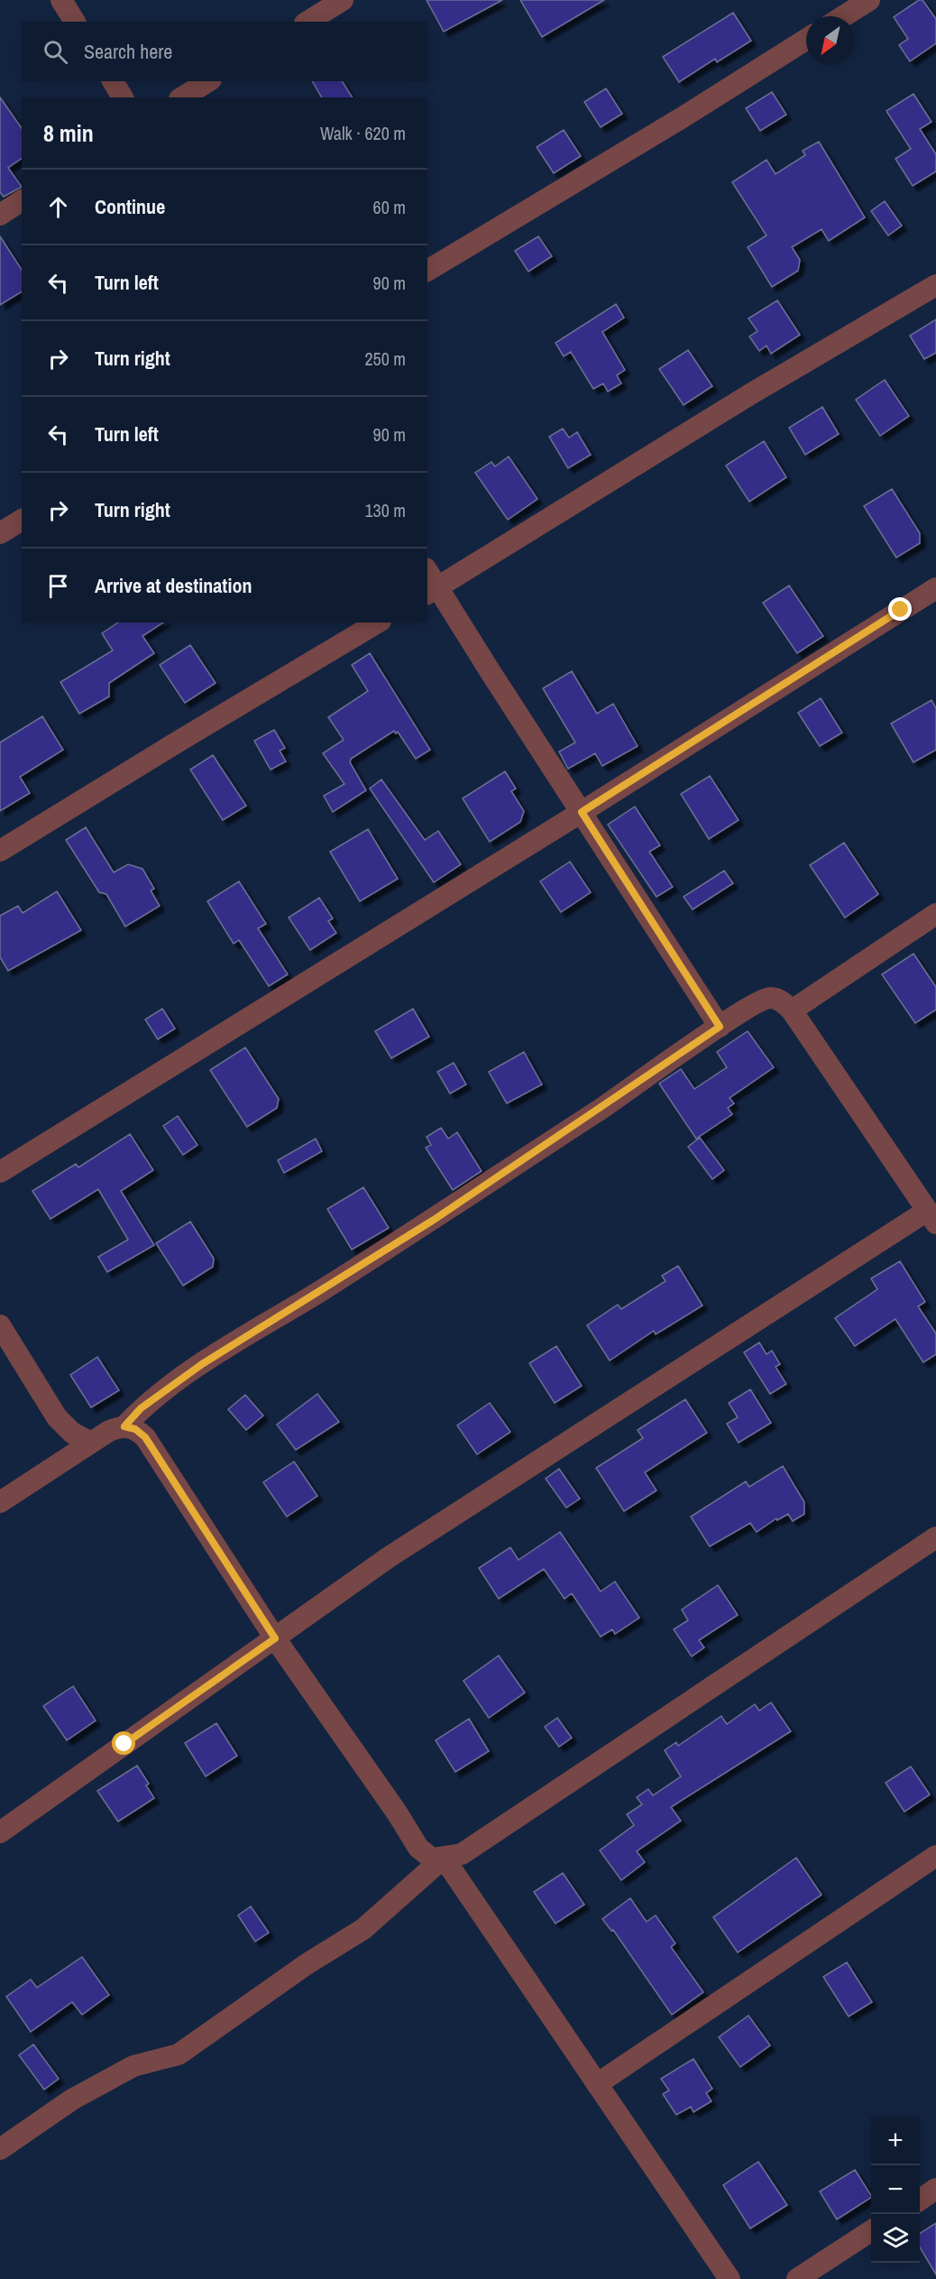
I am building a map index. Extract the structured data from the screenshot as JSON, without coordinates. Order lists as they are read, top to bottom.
{
  "north": "bottom left",
  "page": {
    "search": "Search here",
    "heading": ["8 min", "Walk · 620 m"],
    "list": [
      ["Continue", "60 m"],
      ["Turn left", "90 m"],
      ["Turn right", "250 m"],
      ["Turn left", "90 m"],
      ["Turn right", "130 m"],
      "Arrive at destination"
    ],
    "map_buttons": ["+", "−"]
  }
}
